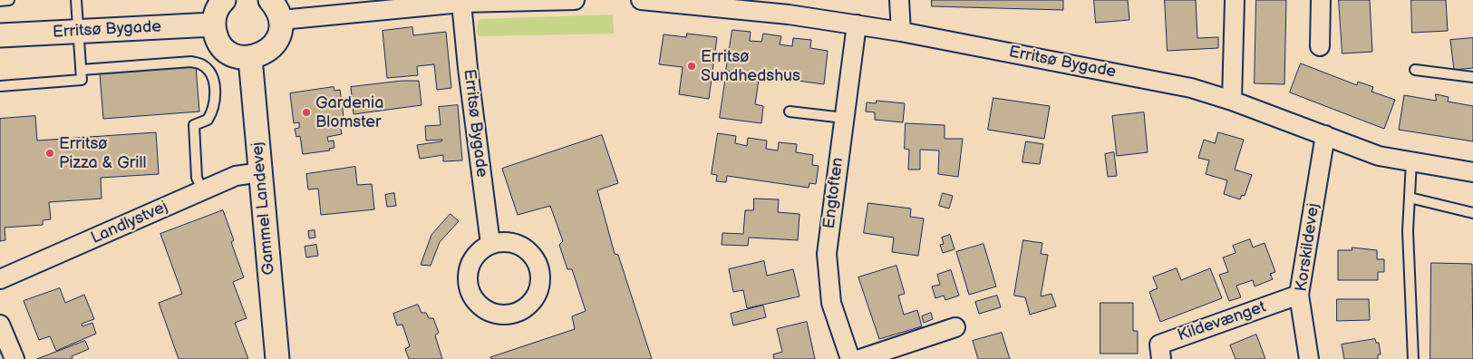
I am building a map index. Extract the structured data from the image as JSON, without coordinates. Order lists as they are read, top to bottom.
{
  "streets": {
    "street": [
      "Erritsø Bygade",
      "Engtoften",
      "Gammel Landevej",
      "Landlystvej",
      "Korskildevej",
      "Kildevænget"
    ]
  },
  "crossings": [
    ["Erritsø Bygade", "Engtoften"],
    ["Erritsø Bygade", "Korskildevej"],
    ["Gammel Landevej", "Landlystvej"],
    ["Korskildevej", "Kildevænget"]
  ],
  "places": ["Erritsø Sundhedshus", "Gardenia Blomster", "Erritsø Pizza & Grill"]
}
